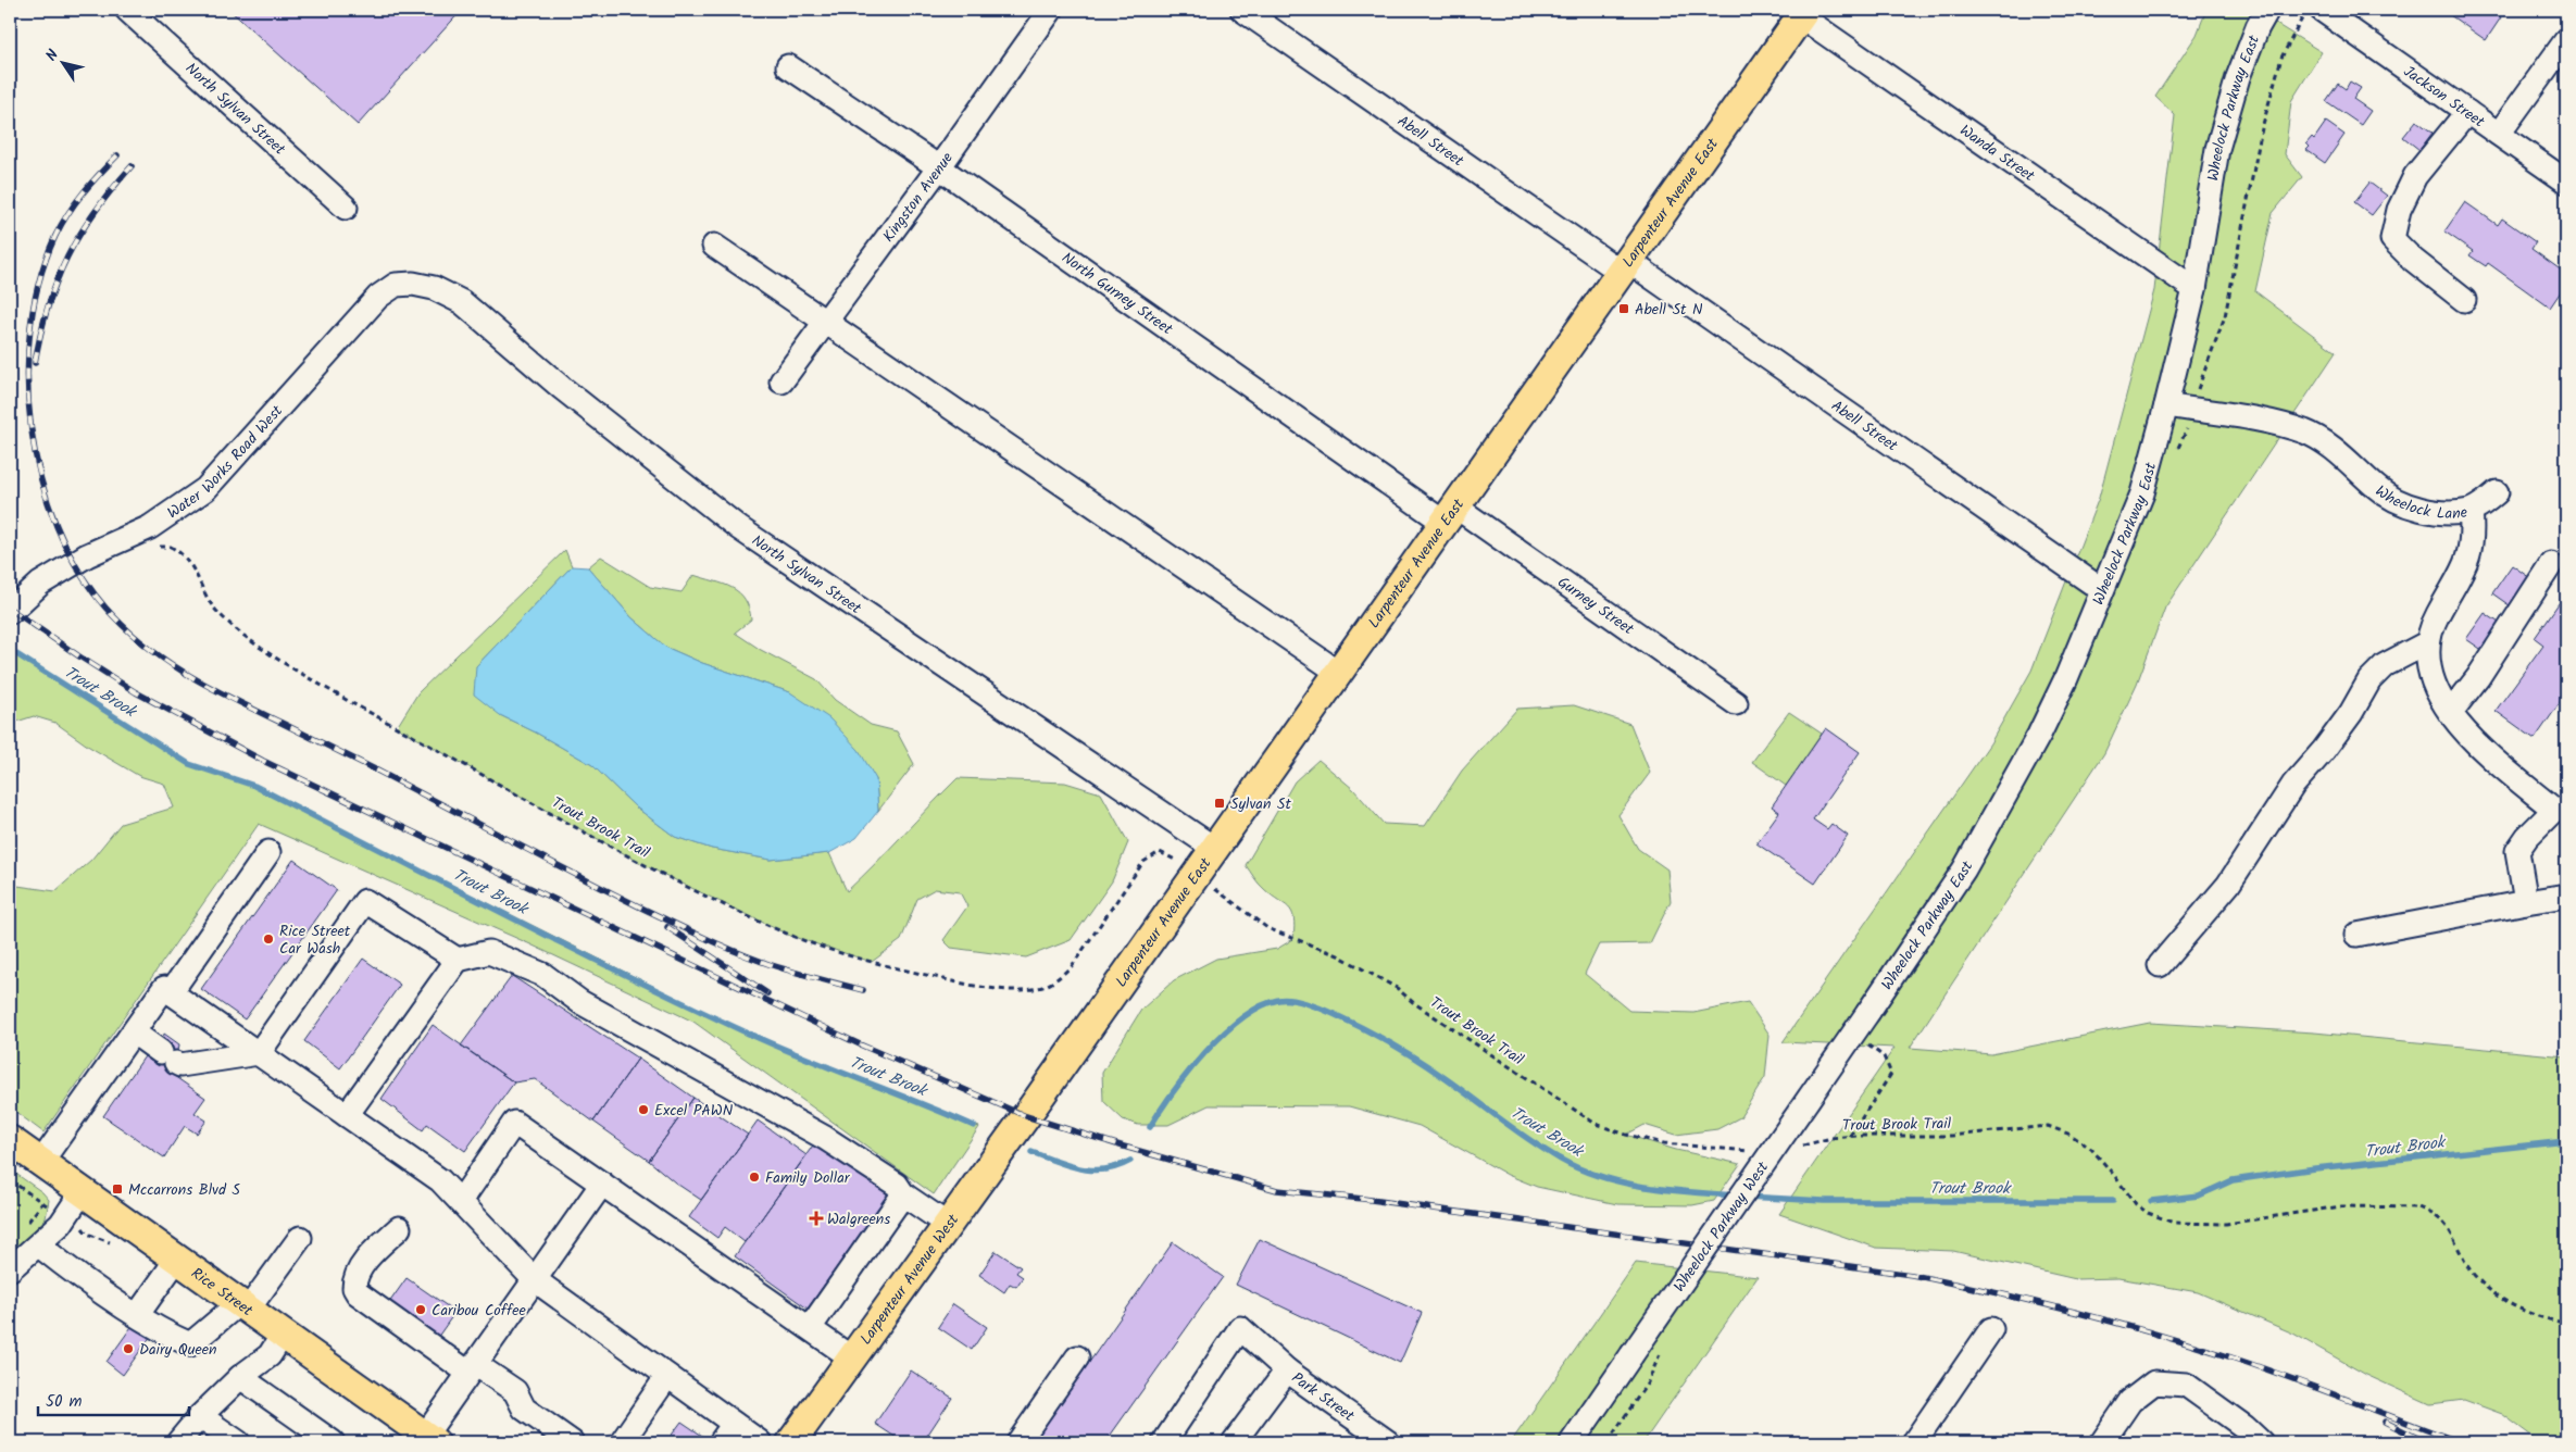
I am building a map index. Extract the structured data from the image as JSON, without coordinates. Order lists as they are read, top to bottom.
{
  "streets": {
    "main road": ["Larpenteur Avenue East", "Larpenteur Avenue West", "Rice Street"],
    "street": [
      "Jackson Street",
      "Wheelock Parkway East",
      "North Sylvan Street",
      "Abell Street",
      "Wanda Street",
      "Kingston Avenue",
      "North Gurney Street",
      "Water Works Road West",
      "Wheelock Lane",
      "Gurney Street",
      "Wheelock Parkway West",
      "Park Street"
    ],
    "path": ["Trout Brook Trail"]
  },
  "crossings": [
    ["Wheelock Parkway East", "Abell Street"],
    ["Wheelock Parkway East", "Wanda Street"],
    ["Wheelock Parkway East", "Wheelock Lane"],
    ["Wheelock Parkway East", "Wheelock Parkway West"],
    ["North Sylvan Street", "Larpenteur Avenue East"],
    ["North Sylvan Street", "Water Works Road West"],
    ["Abell Street", "Larpenteur Avenue East"],
    ["Wanda Street", "Larpenteur Avenue East"],
    ["Kingston Avenue", "North Gurney Street"],
    ["Larpenteur Avenue East", "North Gurney Street"],
    ["Larpenteur Avenue East", "Gurney Street"],
    ["Larpenteur Avenue East", "Larpenteur Avenue West"],
    ["North Gurney Street", "Gurney Street"]
  ],
  "water": ["Trout Brook"],
  "places": {
    "transit": ["Abell St N", "Sylvan St", "Mccarrons Blvd S"],
    "other": [
      "Rice Street Car Wash",
      "Excel PAWN",
      "Family Dollar",
      "Caribou Coffee",
      "Dairy Queen"
    ],
    "health": ["Walgreens"]
  },
  "scale_bar": "50 m",
  "north": "top left"
}
